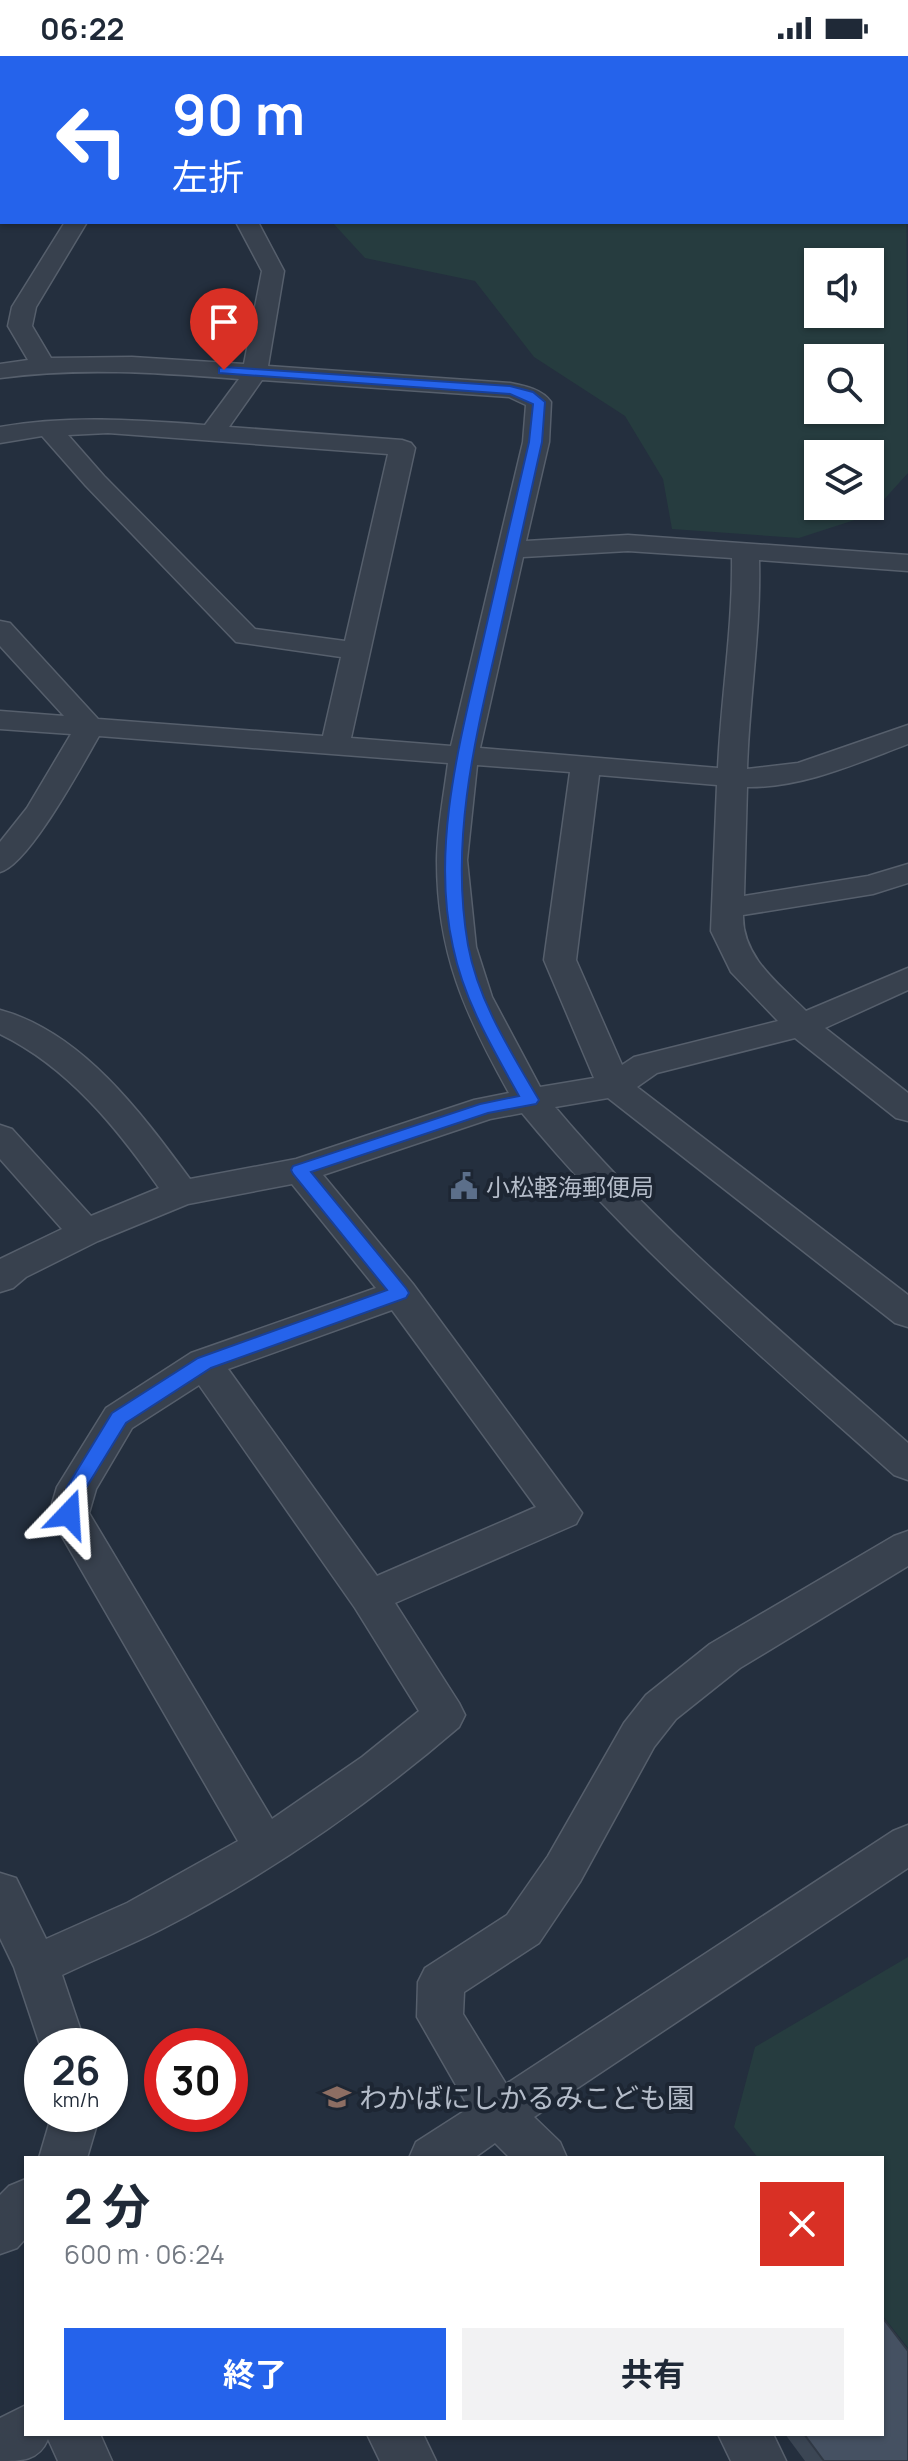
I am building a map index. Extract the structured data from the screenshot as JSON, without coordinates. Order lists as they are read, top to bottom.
{
  "places": {
    "public building": ["小松軽海郵便局"],
    "school or university": ["わかばにしかるみこども園"]
  },
  "page": {
    "status": "06:22",
    "turn": ["90 m", "左折"],
    "speed": "26 km/h",
    "limit": "30",
    "heading": ["2 分", "600 m · 06:24"],
    "buttons": ["終了", "共有"]
  }
}
